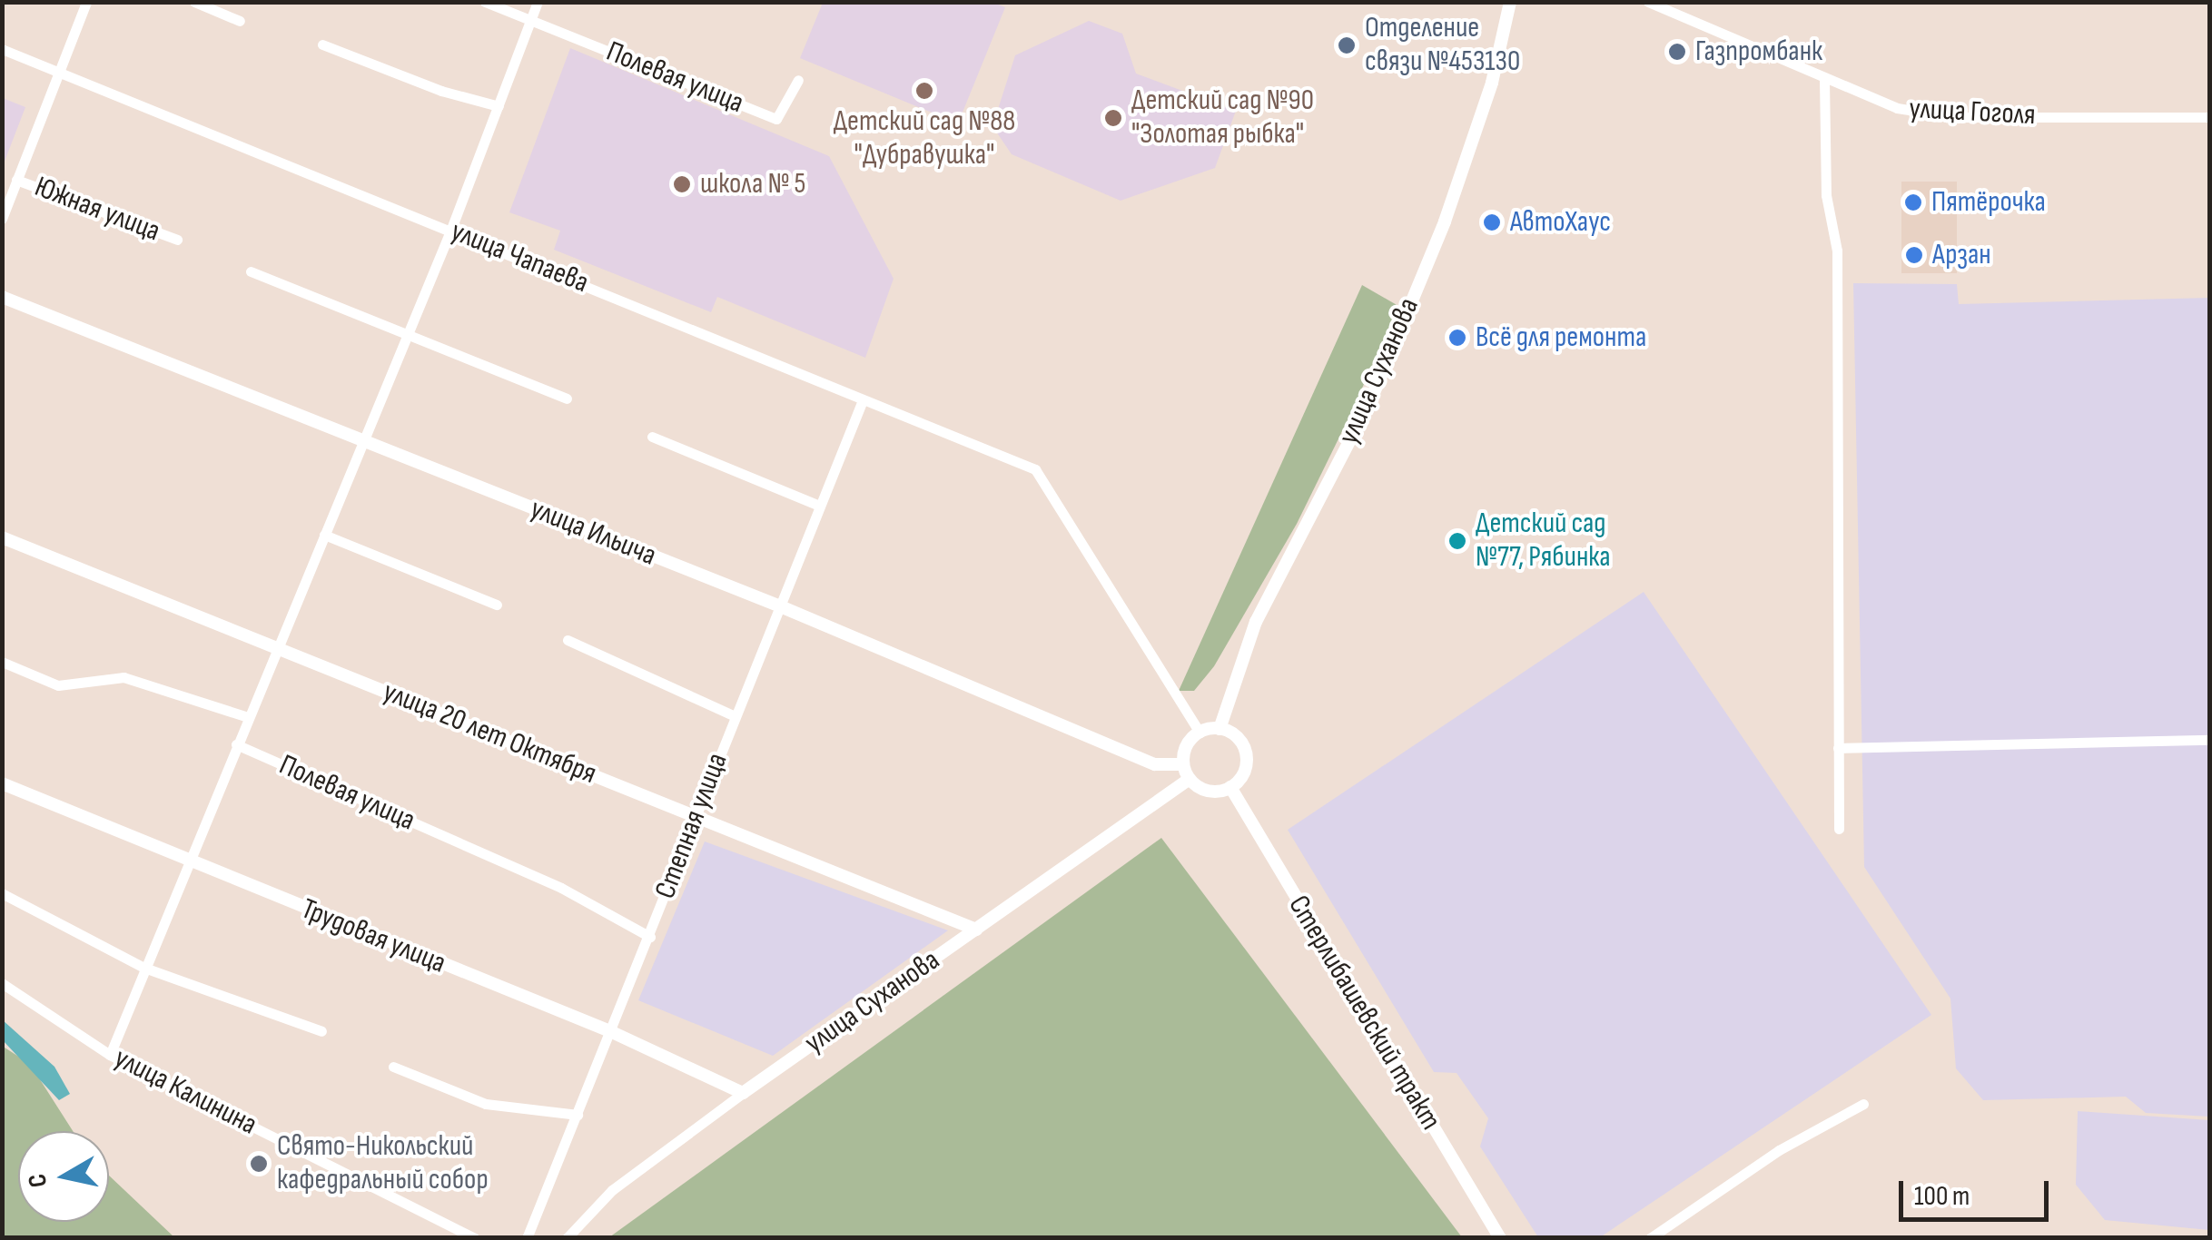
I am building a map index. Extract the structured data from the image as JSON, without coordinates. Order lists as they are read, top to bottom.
{
  "streets": {
    "main road": [
      "улица Суханова",
      "улица Ильича",
      "улица 20 лет Октября",
      "Трудовая улица",
      "Стерлибашевский тракт"
    ],
    "street": [
      "Полевая улица",
      "улица Гоголя",
      "Южная улица",
      "улица Чапаева",
      "Степная улица",
      "улица Калинина"
    ]
  },
  "crossings": [
    ["Полевая улица", "Степная улица"],
    ["Южная улица", "улица Чапаева"],
    ["улица Чапаева", "улица Суханова"],
    ["улица Чапаева", "улица Ильича"],
    ["улица Чапаева", "Степная улица"],
    ["улица Чапаева", "Стерлибашевский тракт"],
    ["улица Суханова", "улица Ильича"],
    ["улица Суханова", "улица 20 лет Октября"],
    ["улица Суханова", "Трудовая улица"],
    ["улица Суханова", "Стерлибашевский тракт"],
    ["улица Ильича", "Степная улица"],
    ["улица Ильича", "Стерлибашевский тракт"],
    ["улица 20 лет Октября", "Степная улица"],
    ["Степная улица", "Трудовая улица"]
  ],
  "places": [
    "Отделение связи №453130",
    "Газпромбанк",
    "Детский сад №88 \"Дубравушка\"",
    "Детский сад №90 \"Золотая рыбка\"",
    "школа № 5",
    "Пятёрочка",
    "АвтоХаус",
    "Арзан",
    "Всё для ремонта",
    "Детский сад №77, Рябинка",
    "Свято-Никольский кафедральный собор"
  ],
  "scale_bar": "100 m",
  "north": "left"
}
